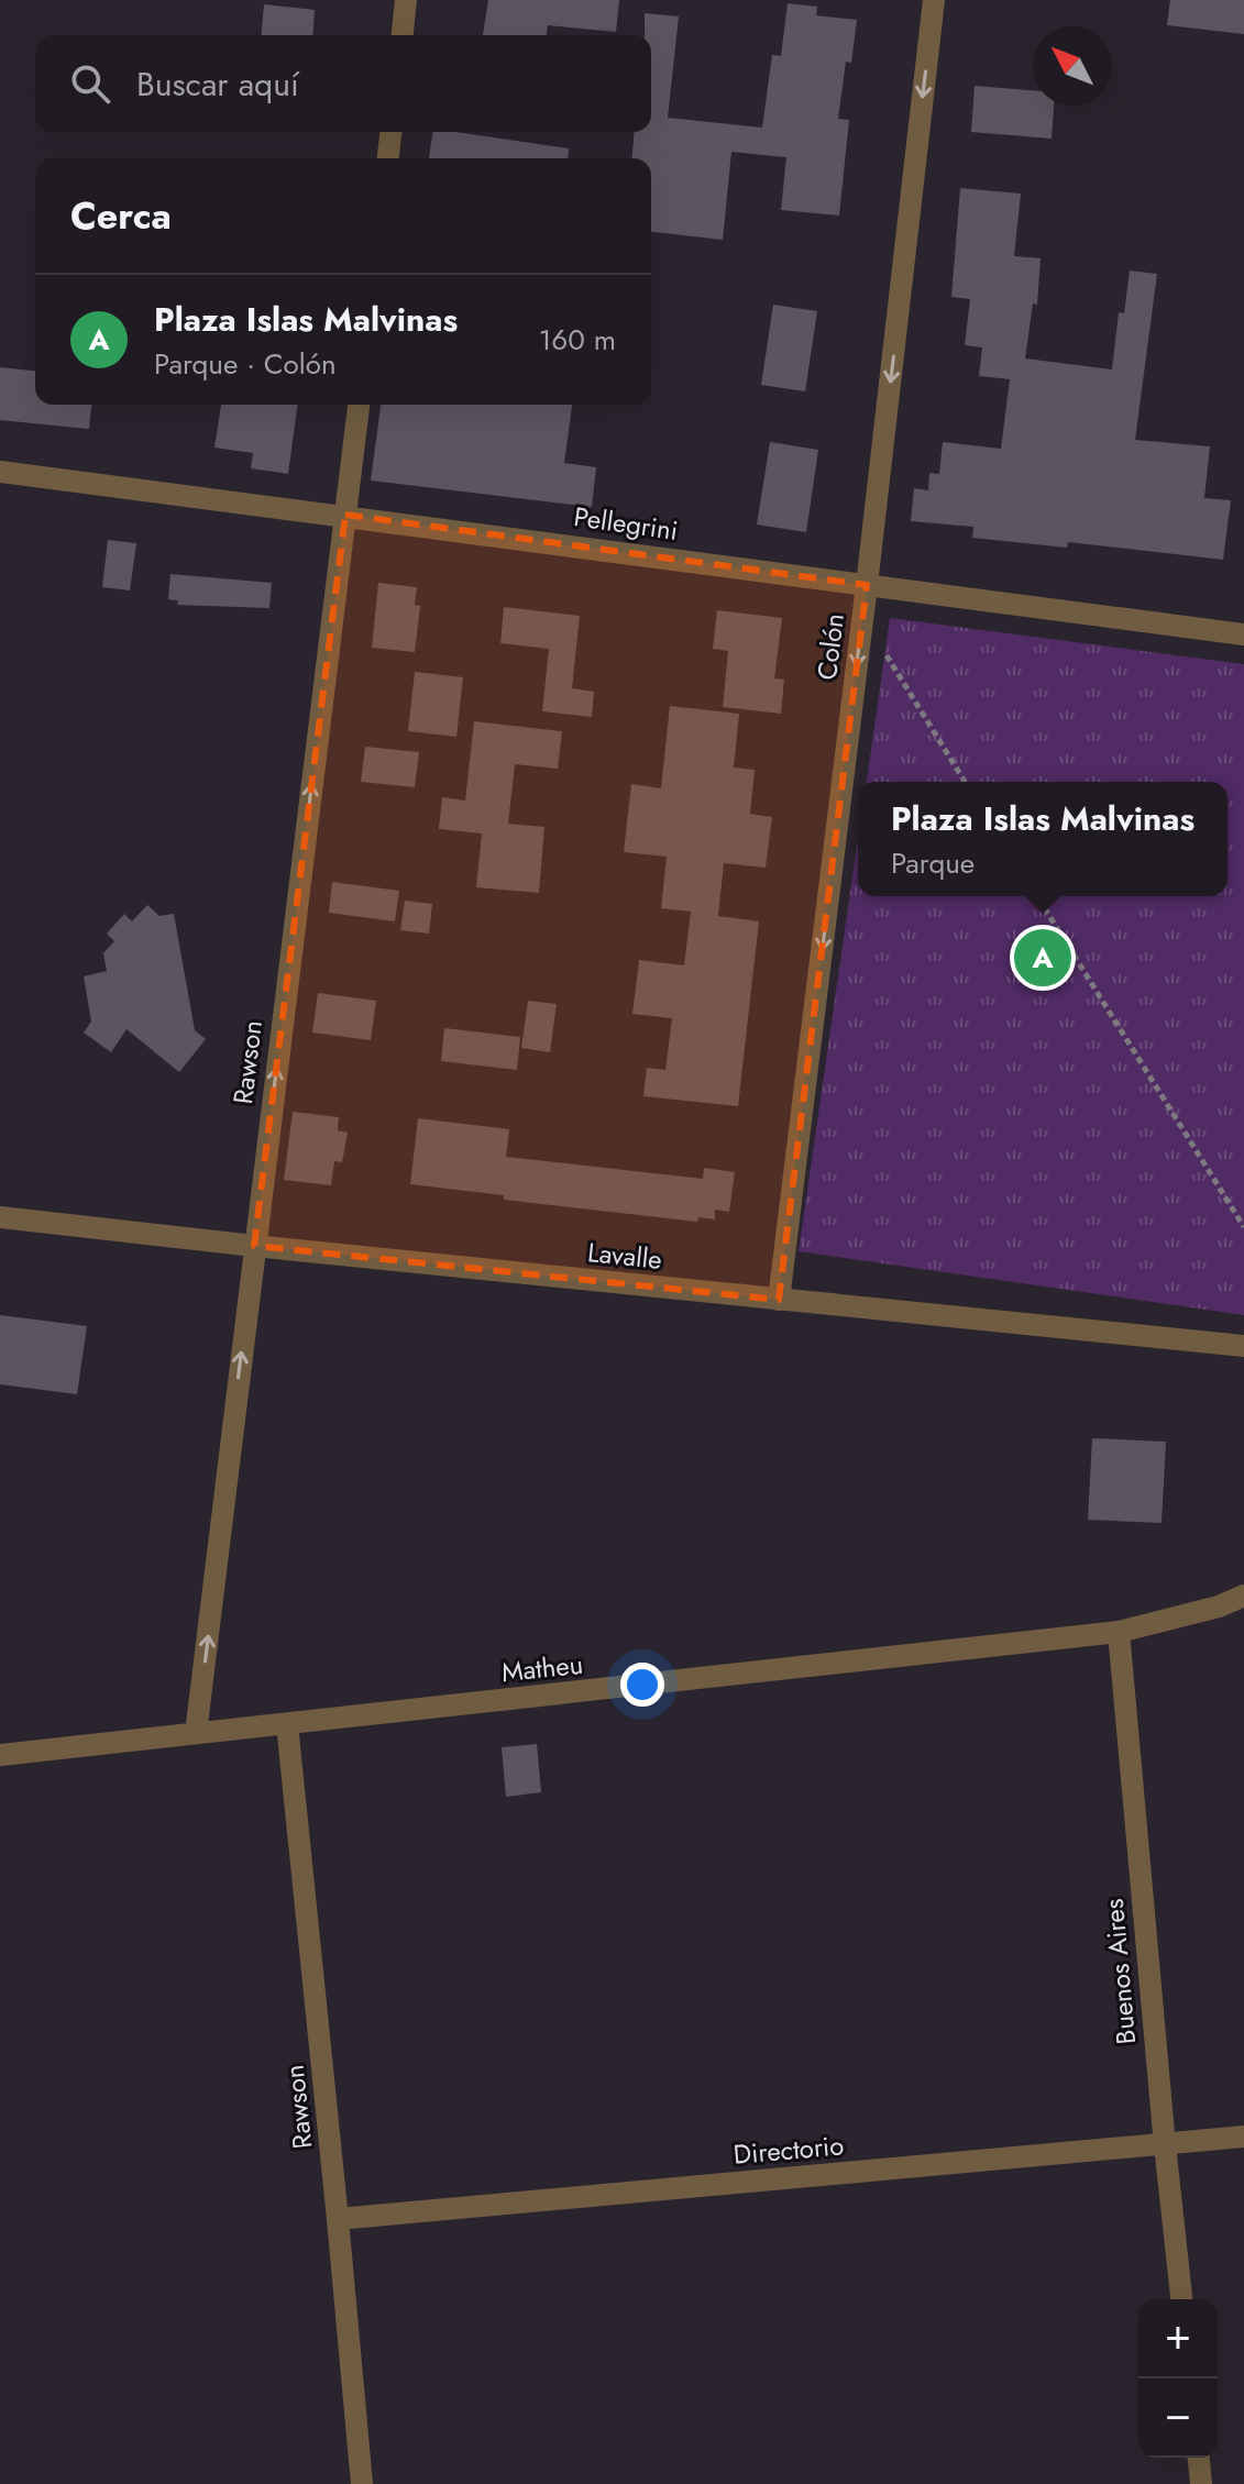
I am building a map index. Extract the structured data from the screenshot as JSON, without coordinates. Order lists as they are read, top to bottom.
{
  "streets": {
    "street": [
      "Pellegrini",
      "Colón",
      "Rawson",
      "Lavalle",
      "Matheu",
      "Buenos Aires",
      "Directorio"
    ]
  },
  "crossings": [
    ["Pellegrini", "Colón"],
    ["Pellegrini", "Rawson"],
    ["Colón", "Lavalle"],
    ["Rawson", "Lavalle"],
    ["Rawson", "Matheu"],
    ["Rawson", "Directorio"],
    ["Matheu", "Buenos Aires"],
    ["Buenos Aires", "Directorio"]
  ],
  "one_way": ["Colón", "Rawson"],
  "north": "top left",
  "page": {
    "search": "Buscar aquí",
    "heading": "Cerca",
    "list": [
      {
        "mark": "A",
        "name": "Plaza Islas Malvinas",
        "note": "Parque · Colón",
        "value": "160 m"
      }
    ],
    "popup": ["Plaza Islas Malvinas", "Parque"],
    "pins": "A",
    "map_buttons": ["+", "−"]
  }
}
